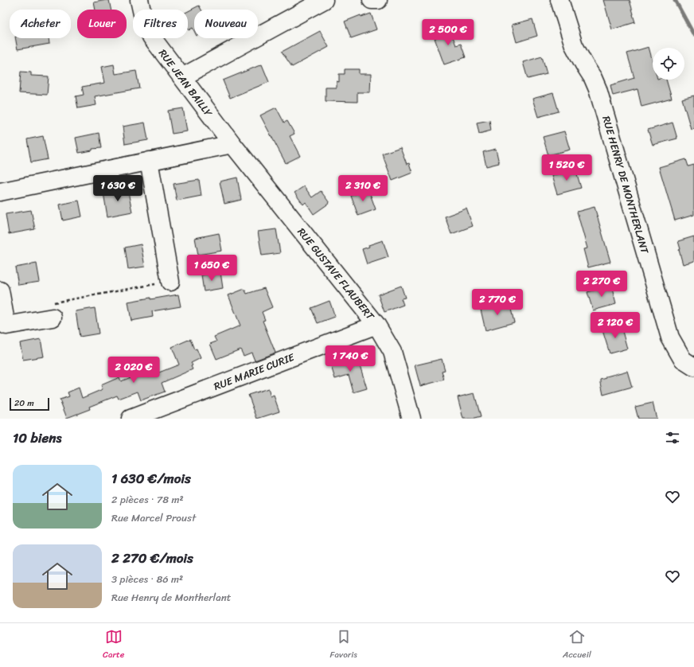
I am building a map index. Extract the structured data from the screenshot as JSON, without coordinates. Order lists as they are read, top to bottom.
{
  "streets": {
    "street": [
      "RUE JEAN BAILLY",
      "RUE HENRY DE MONTHERLANT",
      "RUE GUSTAVE FLAUBERT",
      "RUE MARIE CURIE"
    ]
  },
  "crossings": [
    ["RUE JEAN BAILLY", "RUE GUSTAVE FLAUBERT"],
    ["RUE GUSTAVE FLAUBERT", "RUE MARIE CURIE"]
  ],
  "scale_bar": "20 m",
  "page": {
    "chip": [
      "Acheter",
      "Louer",
      "Filtres",
      "Nouveau"
    ],
    "price": [
      "2 500 €",
      "1 520 €",
      "1 630 €",
      "2 310 €",
      "1 650 €",
      "2 270 €",
      "2 770 €",
      "2 120 €",
      "1 740 €",
      "2 020 €"
    ],
    "scale": "20 m",
    "heading": "10 biens",
    "list": [
      {
        "name": "1 630 €/mois",
        "note": "2 pièces · 78 m² · Rue Marcel Proust"
      },
      {
        "name": "2 270 €/mois",
        "note": "3 pièces · 86 m² · Rue Henry de Montherlant"
      }
    ],
    "tabs": ["Carte", "Favoris", "Accueil"]
  }
}
